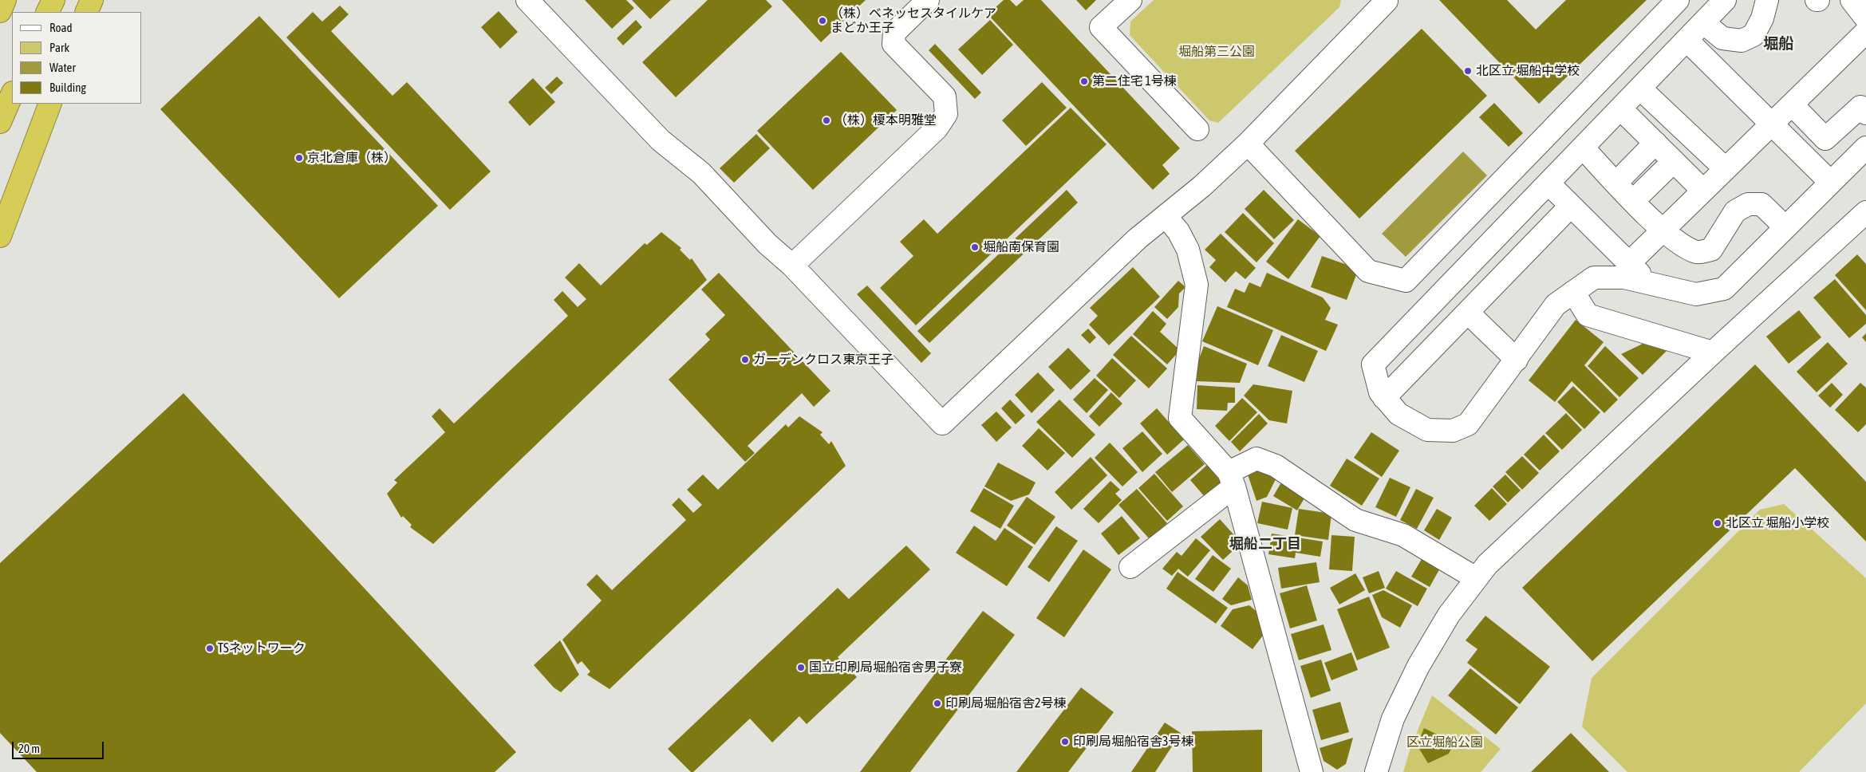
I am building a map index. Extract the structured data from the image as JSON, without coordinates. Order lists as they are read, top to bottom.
{
  "districts": ["堀船", "堀船二丁目"],
  "parks": ["堀船第三公園", "区立堀船公園"],
  "places": [
    "（株）ベネッセスタイルケア まどか王子",
    "北区立 堀船中学校",
    "第二住宅 1号棟",
    "（株）榎本明雅堂",
    "京北倉庫（株）",
    "堀船南保育園",
    "ガーデンクロス東京王子",
    "北区立 堀船小学校",
    "TSネットワーク",
    "国立印刷局堀船宿舎男子寮",
    "印刷局堀船宿舎2号棟",
    "印刷局堀船宿舎3号棟"
  ],
  "legend": [
    "Road",
    "Park",
    "Water",
    "Building"
  ],
  "scale_bar": "20 m"
}
